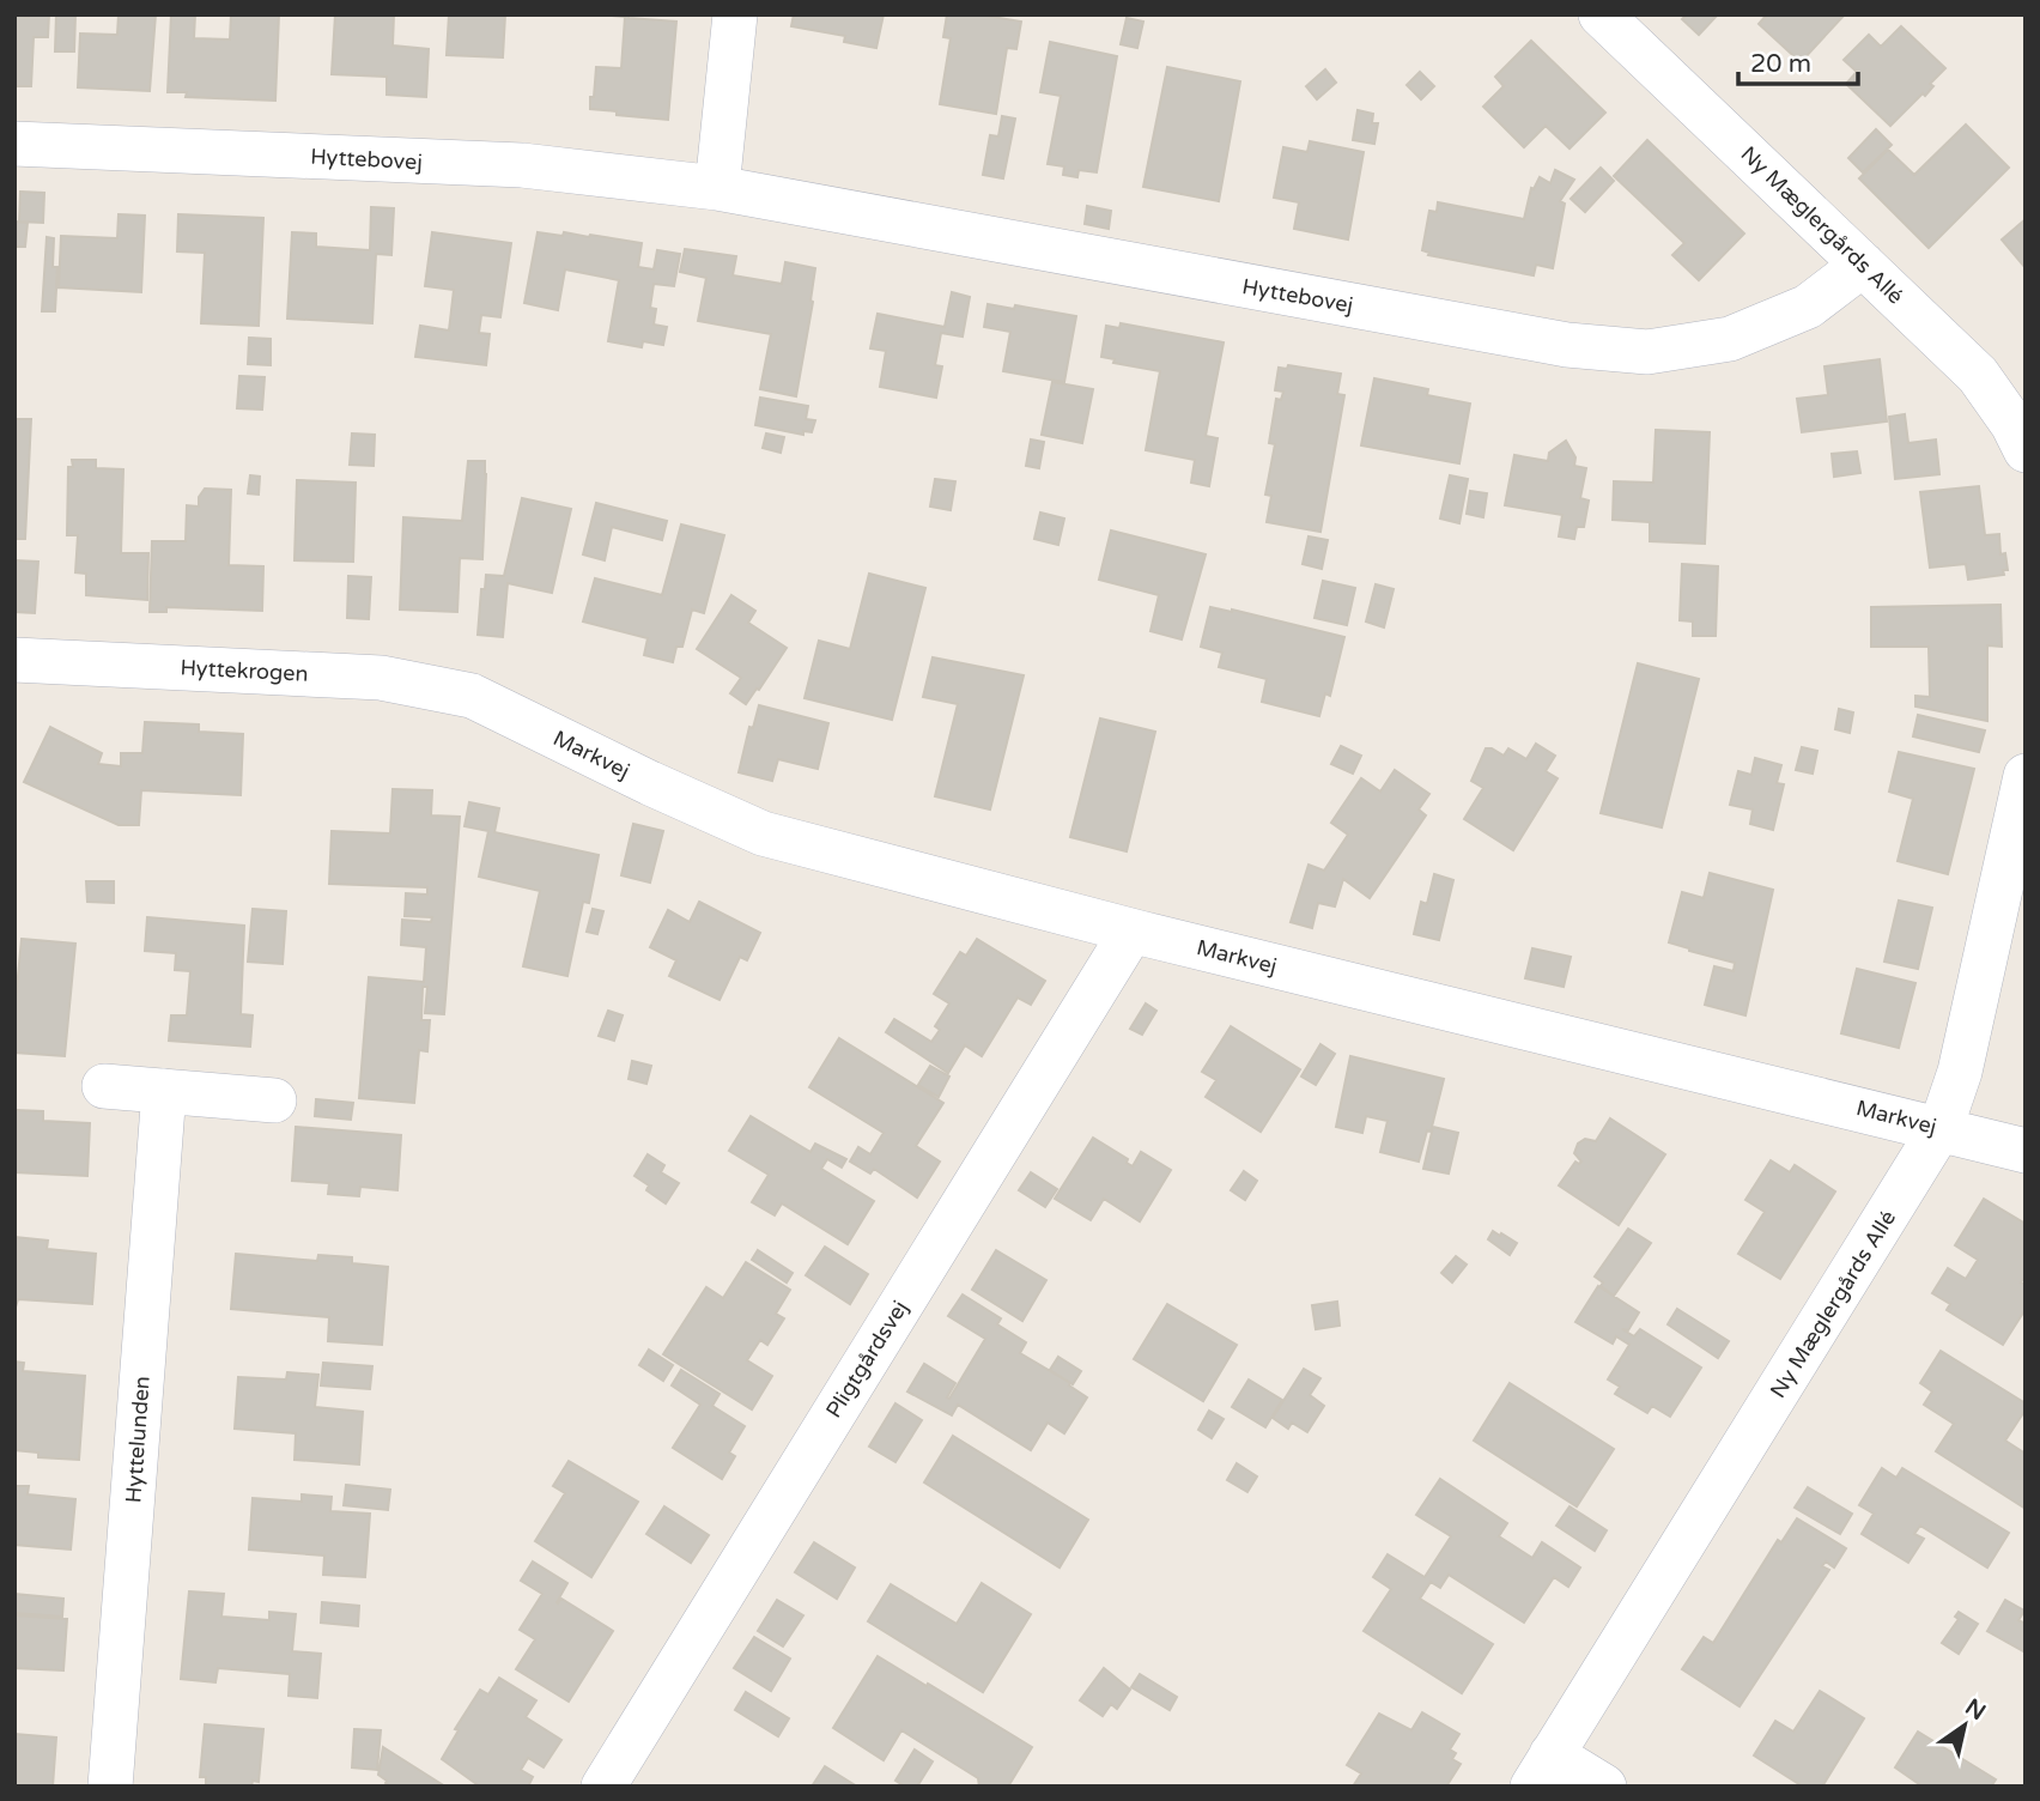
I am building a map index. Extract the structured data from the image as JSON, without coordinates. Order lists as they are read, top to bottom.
{
  "streets": {
    "street": [
      "Hyttebovej",
      "Ny Mæglergårds Allé",
      "Hyttekrogen",
      "Markvej",
      "Pligtgårdsvej",
      "Hyttelunden"
    ]
  },
  "crossings": [
    ["Hyttebovej", "Ny Mæglergårds Allé"],
    ["Ny Mæglergårds Allé", "Markvej"],
    ["Hyttekrogen", "Markvej"],
    ["Markvej", "Pligtgårdsvej"]
  ],
  "scale_bar": "20 m",
  "north": "top right"
}
